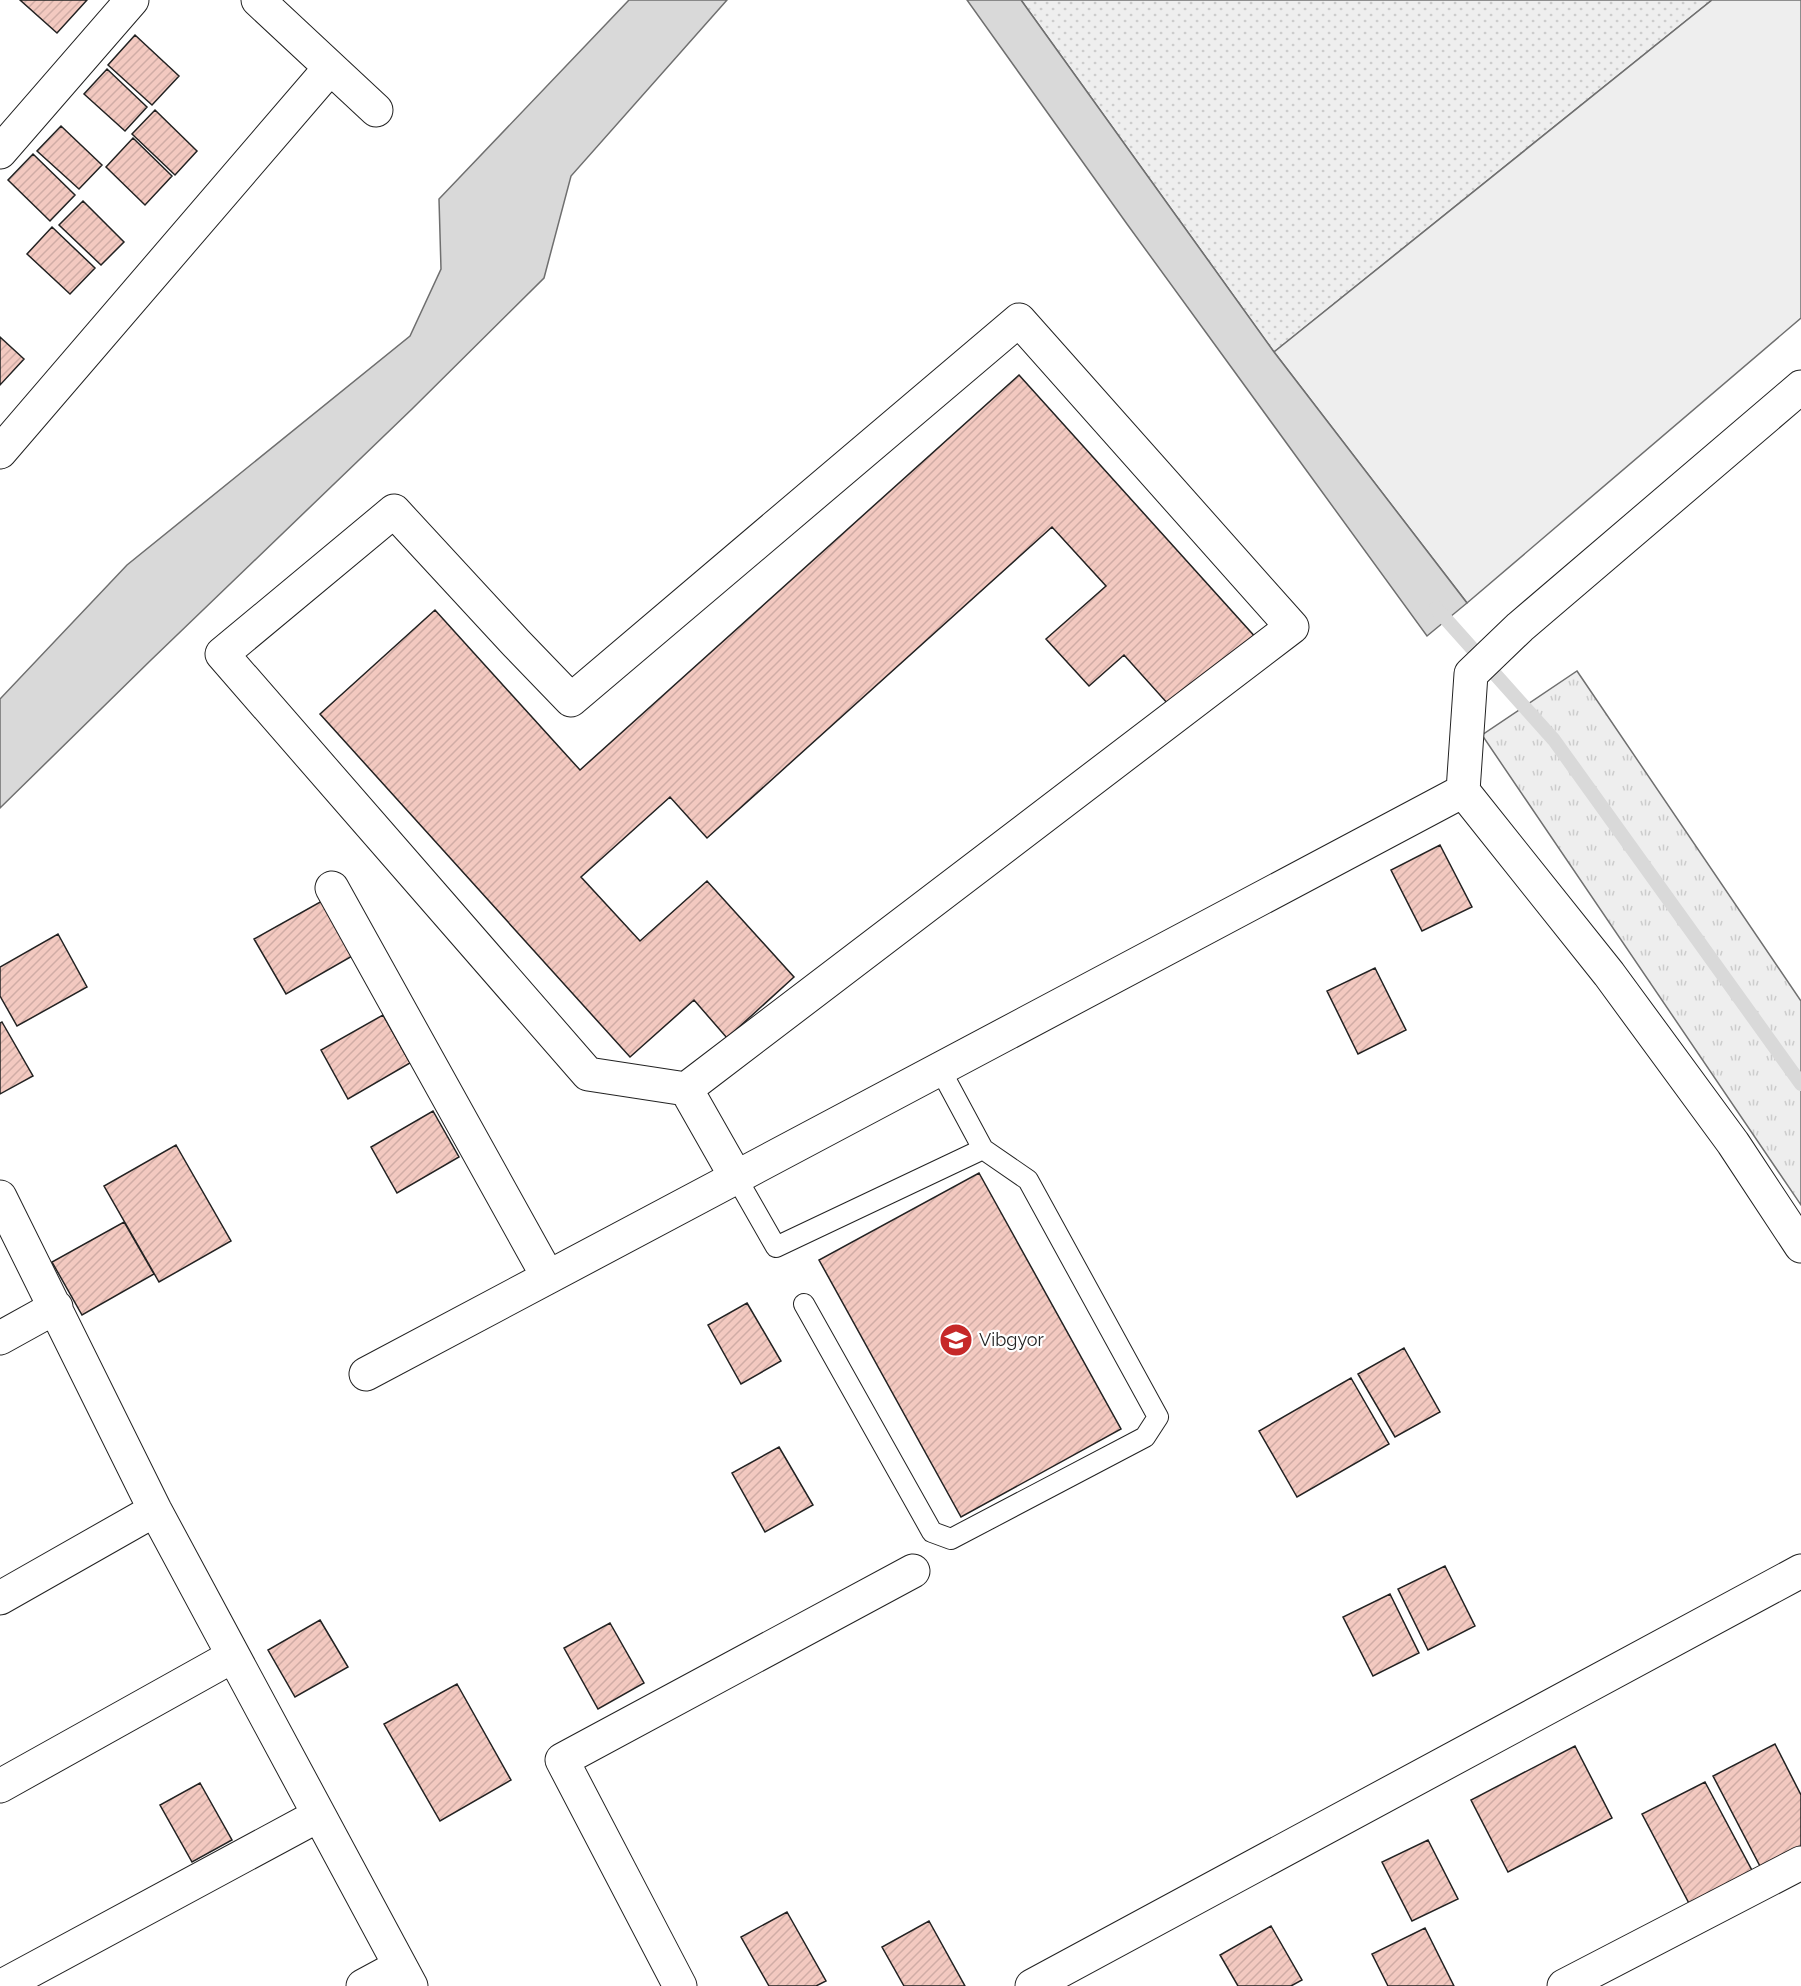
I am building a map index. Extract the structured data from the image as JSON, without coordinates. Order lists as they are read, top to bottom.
{
  "places": {
    "school or university": ["Vibgyor"]
  }
}
